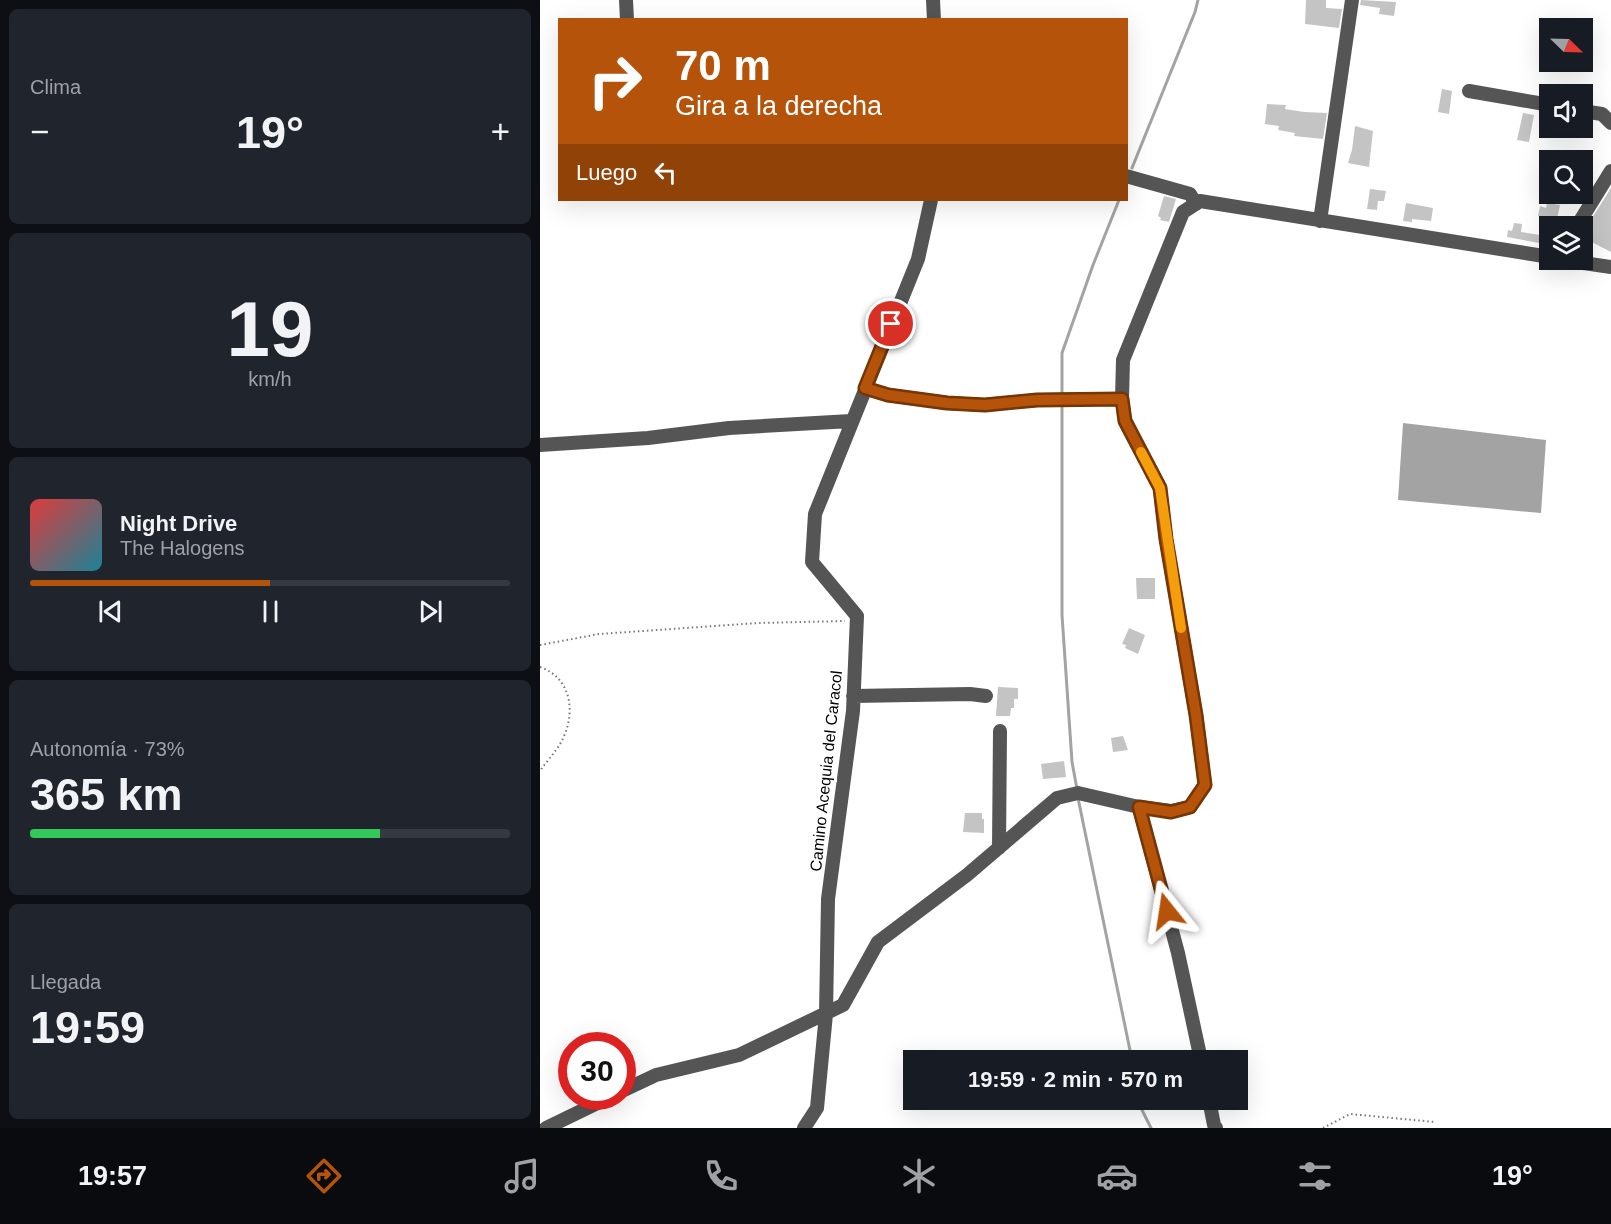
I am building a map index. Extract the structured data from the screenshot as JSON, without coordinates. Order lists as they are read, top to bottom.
{
  "streets": {
    "street": ["Camino Acequia del Caracol"]
  },
  "north": "bottom right",
  "page": {
    "tile": [
      "Clima",
      ["19", "km/h"],
      ["Autonomía · 73%", "365 km"],
      ["Llegada", "19:59"]
    ],
    "turn": ["70 m", "Gira a la derecha"],
    "heat": ["−", "19°", "+"],
    "then": "Luego",
    "song": ["Night Drive", "The Halogens"],
    "limit": "30",
    "trip": "19:59 · 2 min · 570 m",
    "tabs": ["19:57", "19°"]
  }
}
